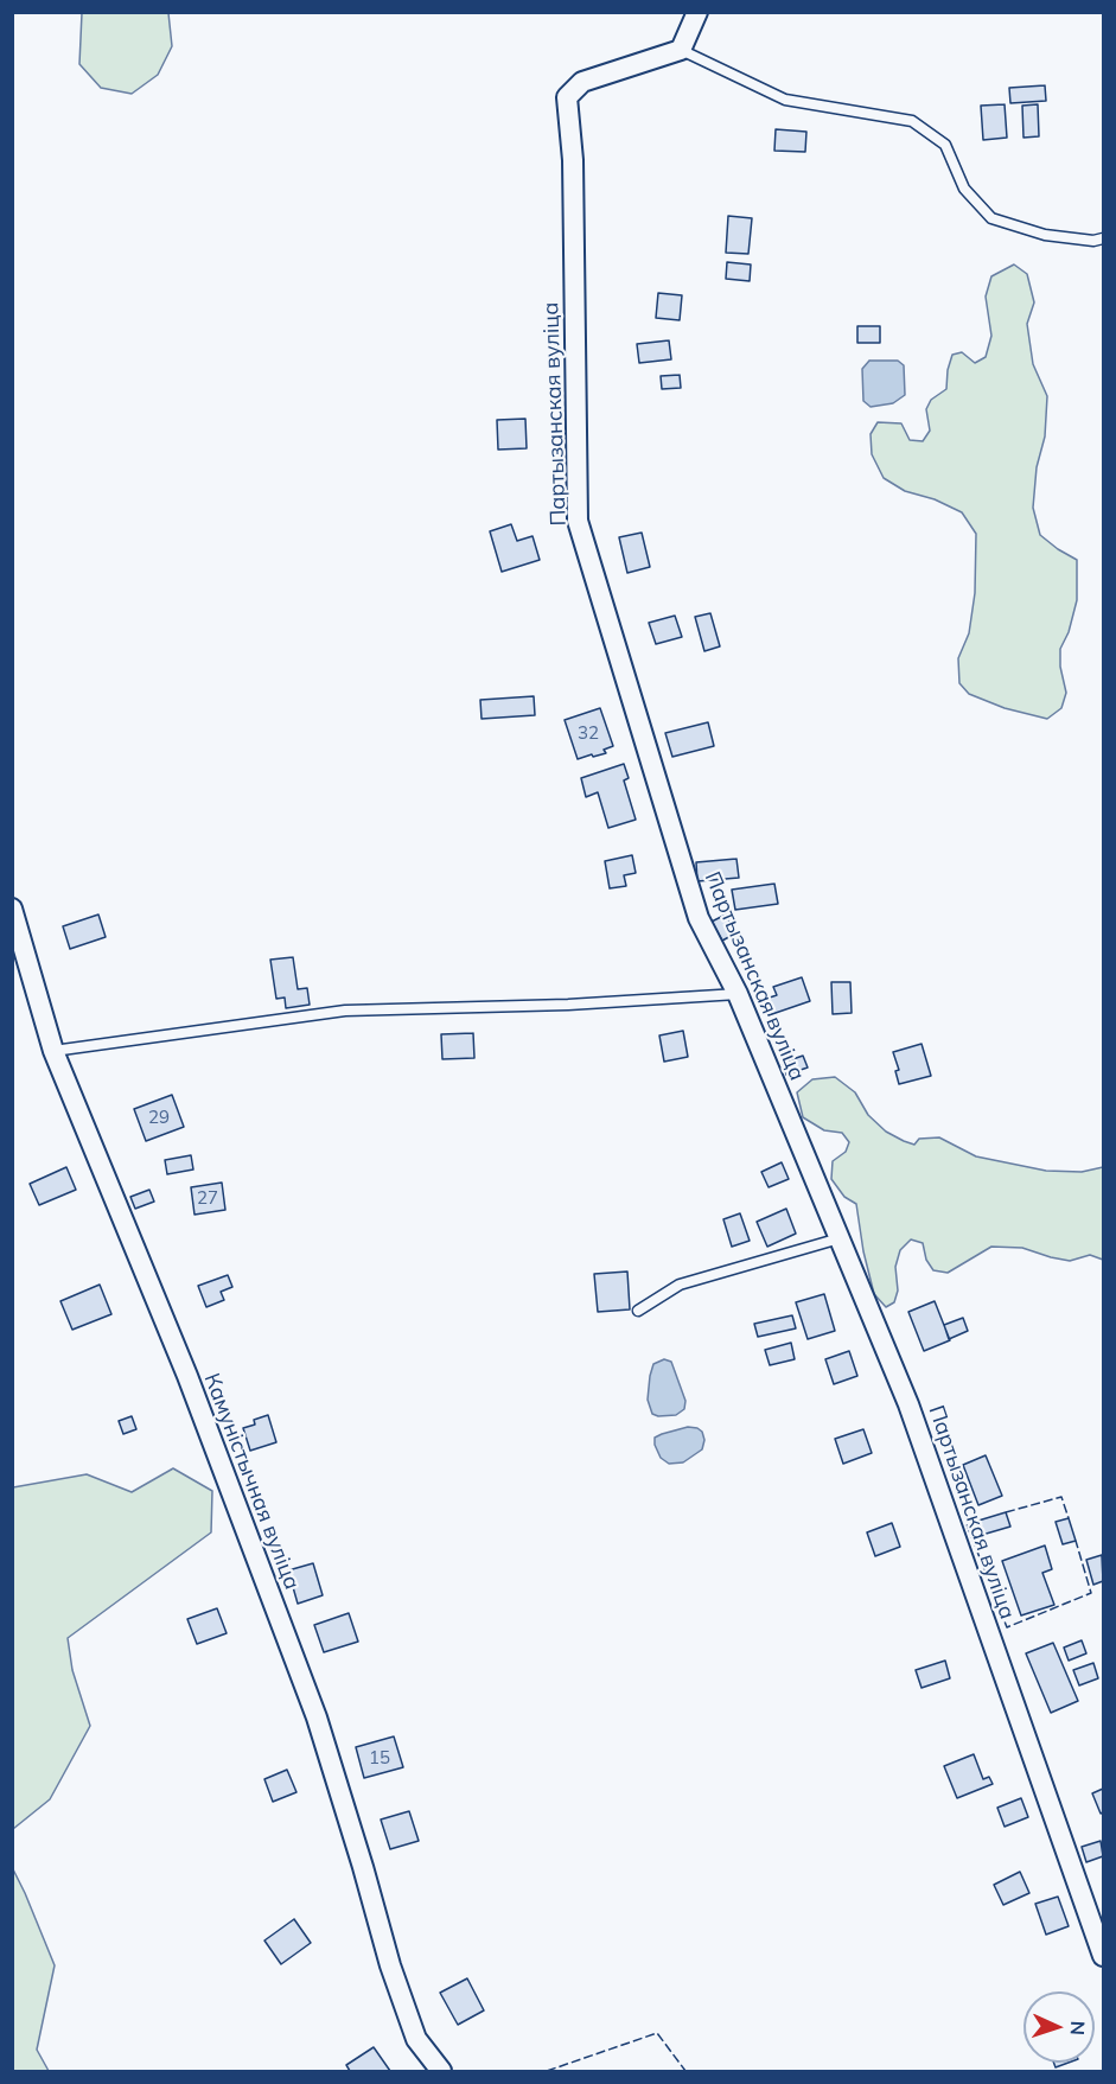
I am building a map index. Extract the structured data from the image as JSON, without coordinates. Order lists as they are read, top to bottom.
{
  "streets": {
    "street": ["Партызанская вуліца", "Камуністычная вуліца"]
  },
  "house_numbers": [
    "32",
    "29",
    "27",
    "15"
  ],
  "north": "right"
}
